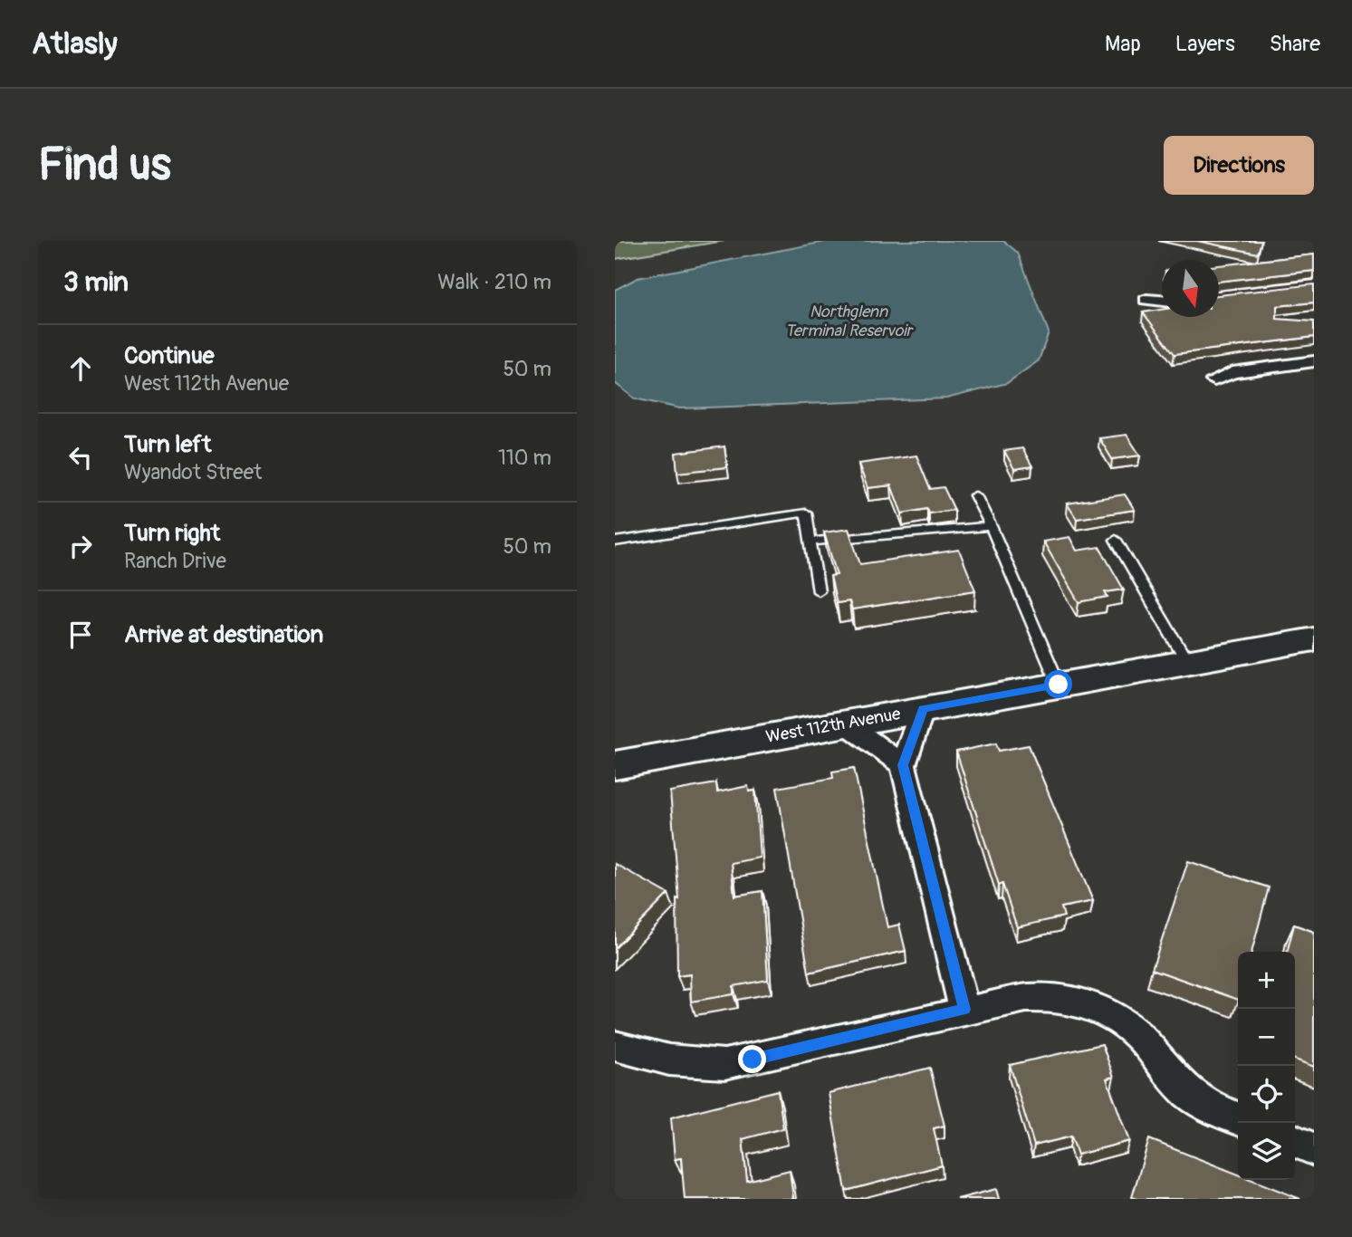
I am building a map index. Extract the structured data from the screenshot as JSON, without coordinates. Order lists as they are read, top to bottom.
{
  "streets": {
    "main road": ["West 112th Avenue"]
  },
  "water": ["Northglenn Terminal Reservoir"],
  "north": "bottom",
  "page": {
    "header": "Atlasly",
    "nav": ["Map", "Layers", "Share"],
    "buttons": "Directions",
    "title": "Find us",
    "heading": ["3 min", "Walk · 210 m"],
    "list": [
      ["Continue", "West 112th Avenue", "50 m"],
      ["Turn left", "Wyandot Street", "110 m"],
      ["Turn right", "Ranch Drive", "50 m"],
      "Arrive at destination"
    ],
    "map_buttons": ["+", "−"]
  }
}
